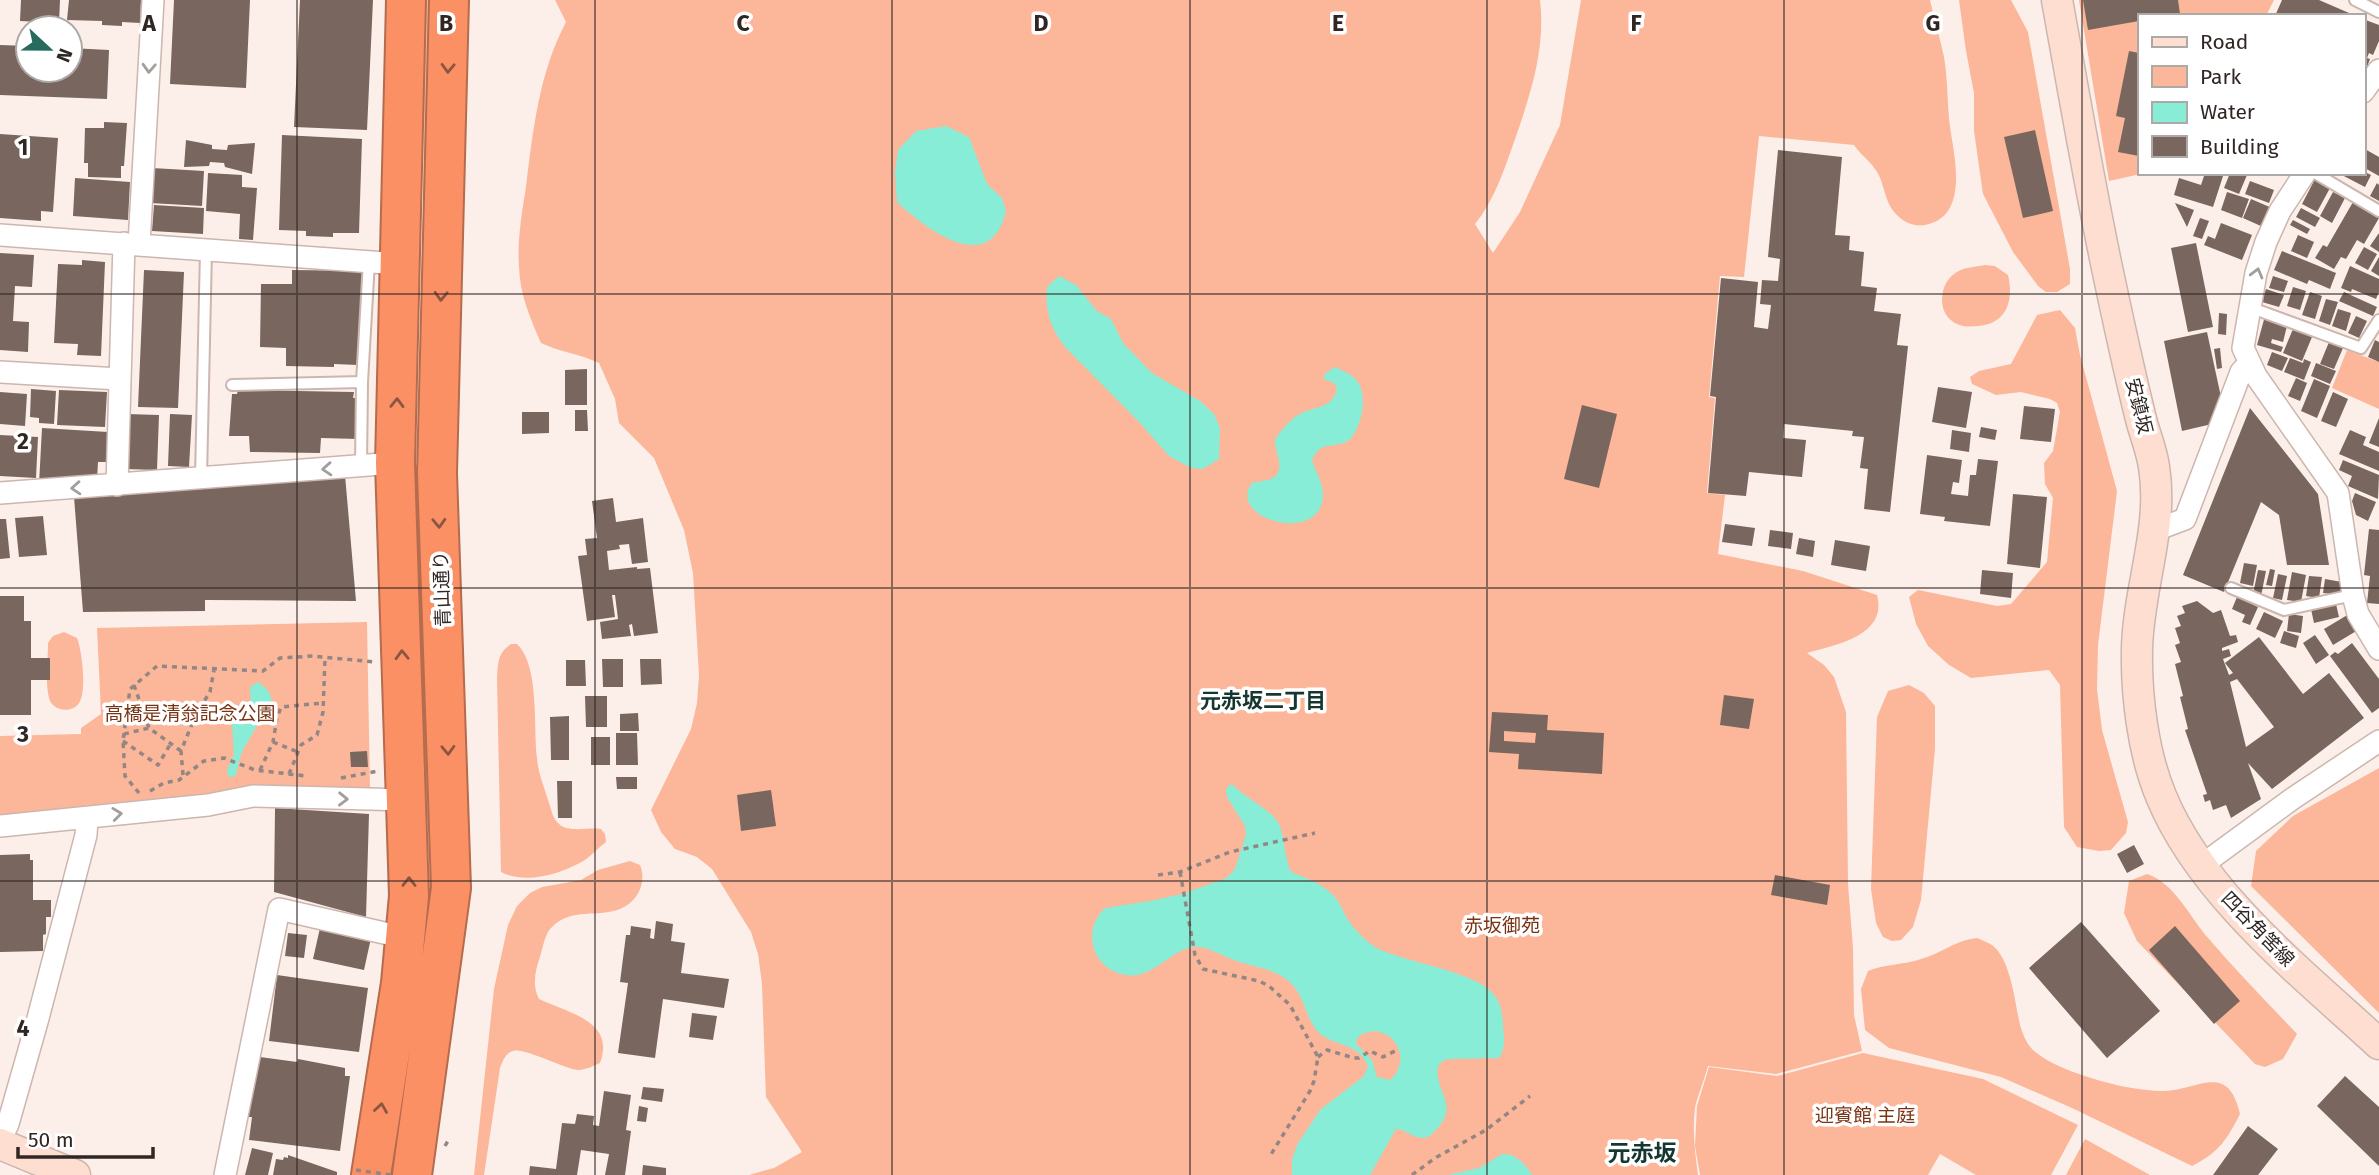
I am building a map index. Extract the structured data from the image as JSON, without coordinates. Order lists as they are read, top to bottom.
{
  "streets": {
    "highway": ["青山通り"],
    "main road": ["安鎮坂", "四谷角筈線"]
  },
  "crossings": [
    ["安鎮坂", "四谷角筈線"]
  ],
  "districts": ["元赤坂二丁目", "元赤坂"],
  "parks": ["高橋是清翁記念公園", "赤坂御苑", "迎賓館 主庭"],
  "legend": [
    "Road",
    "Park",
    "Water",
    "Building"
  ],
  "scale_bar": "50 m",
  "north": "right",
  "grid": {
    "columns": [
      "A",
      "B",
      "C",
      "D",
      "E",
      "F",
      "G"
    ],
    "rows": [
      "1",
      "2",
      "3",
      "4"
    ]
  }
}
